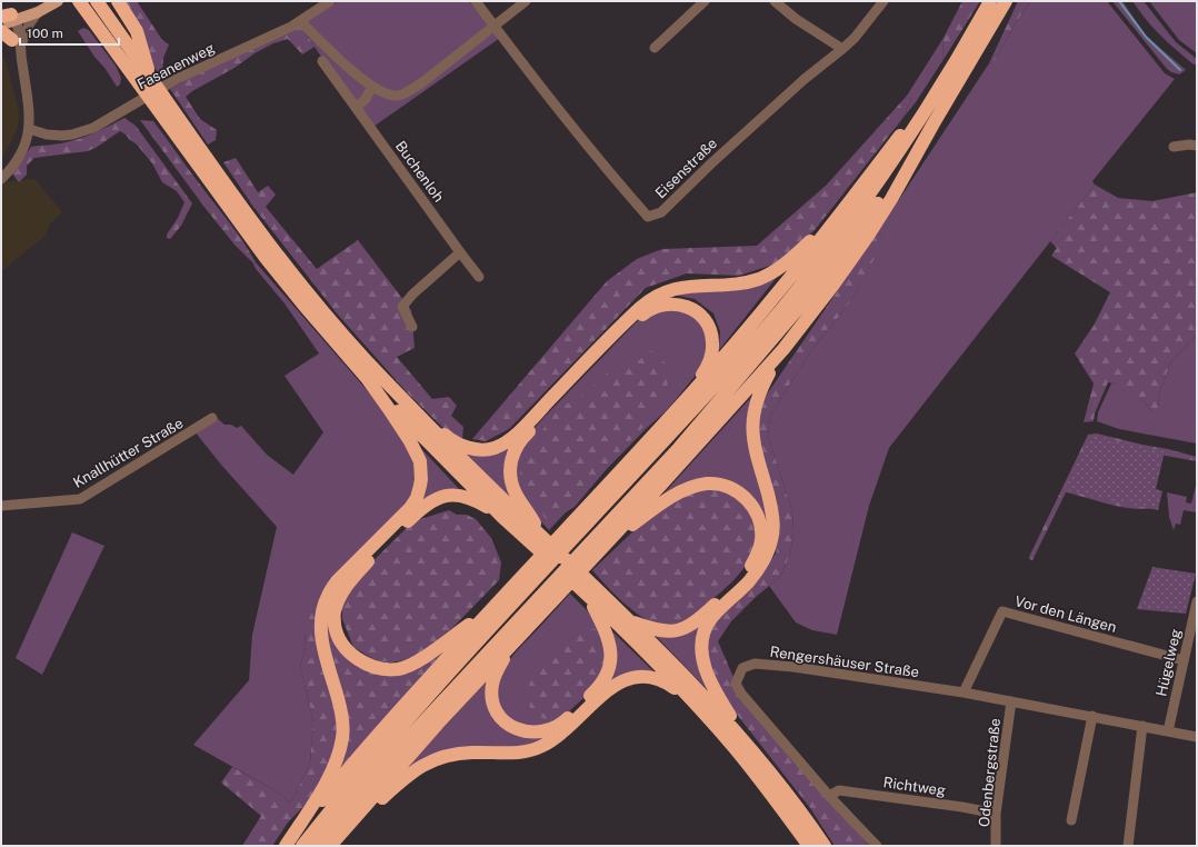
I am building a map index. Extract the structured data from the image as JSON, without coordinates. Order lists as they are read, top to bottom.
{
  "streets": {
    "street": [
      "Fasanenweg",
      "Eisenstraße",
      "Buchenloh",
      "Knallhütter Straße",
      "Vor den Längen",
      "Rengershäuser Straße",
      "Hügelweg",
      "Odenbergstraße",
      "Richtweg"
    ]
  },
  "crossings": [
    ["Vor den Längen", "Rengershäuser Straße"],
    ["Vor den Längen", "Hügelweg"],
    ["Rengershäuser Straße", "Hügelweg"],
    ["Rengershäuser Straße", "Odenbergstraße"],
    ["Rengershäuser Straße", "Richtweg"],
    ["Odenbergstraße", "Richtweg"]
  ],
  "scale_bar": "100 m"
}
